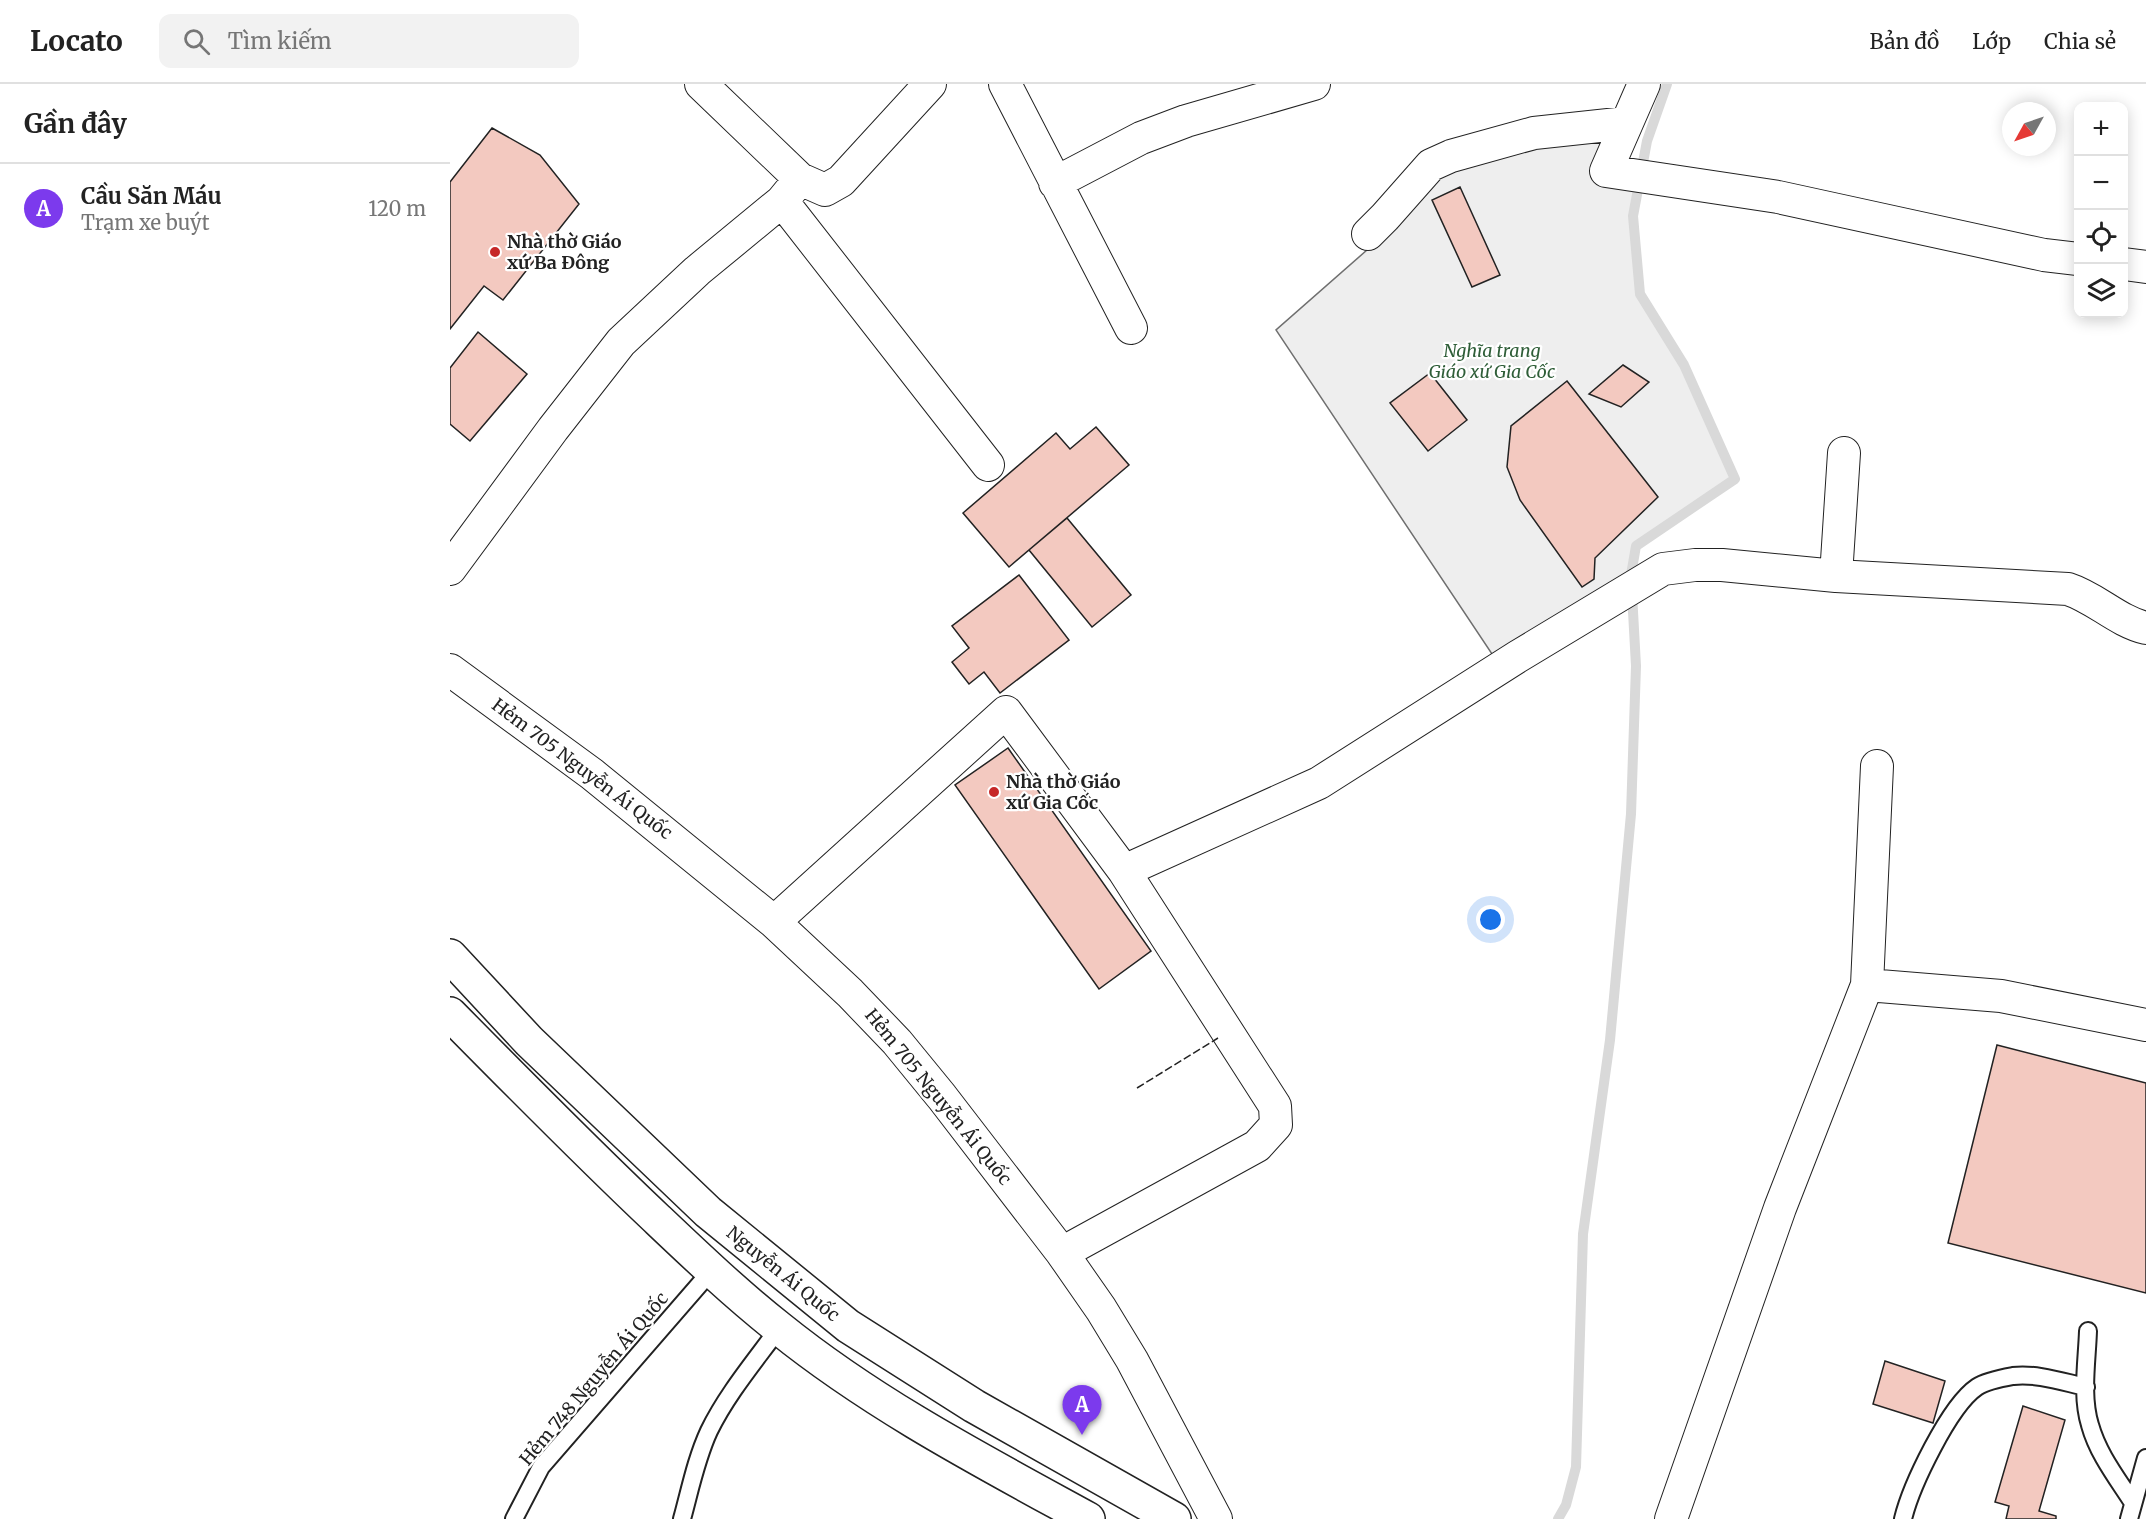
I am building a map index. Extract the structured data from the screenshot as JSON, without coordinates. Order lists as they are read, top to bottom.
{
  "streets": {
    "main road": ["Nguyễn Ái Quốc"],
    "street": ["Hẻm 705 Nguyễn Ái Quốc"],
    "lane": ["Hẻm 748 Nguyễn Ái Quốc"]
  },
  "parks": ["Nghĩa trang Giáo xứ Gia Cốc"],
  "places": ["Nhà thờ Giáo xứ Ba Đông", "Nhà thờ Giáo xứ Gia Cốc"],
  "north": "bottom left",
  "page": {
    "header": "Locato",
    "search": "Tìm kiếm",
    "nav": ["Bản đồ", "Lớp", "Chia sẻ"],
    "heading": "Gần đây",
    "map_buttons": ["+", "−"],
    "list": [
      {
        "mark": "A",
        "name": "Cầu Săn Máu",
        "note": "Trạm xe buýt",
        "value": "120 m"
      }
    ],
    "pins": "A"
  }
}
